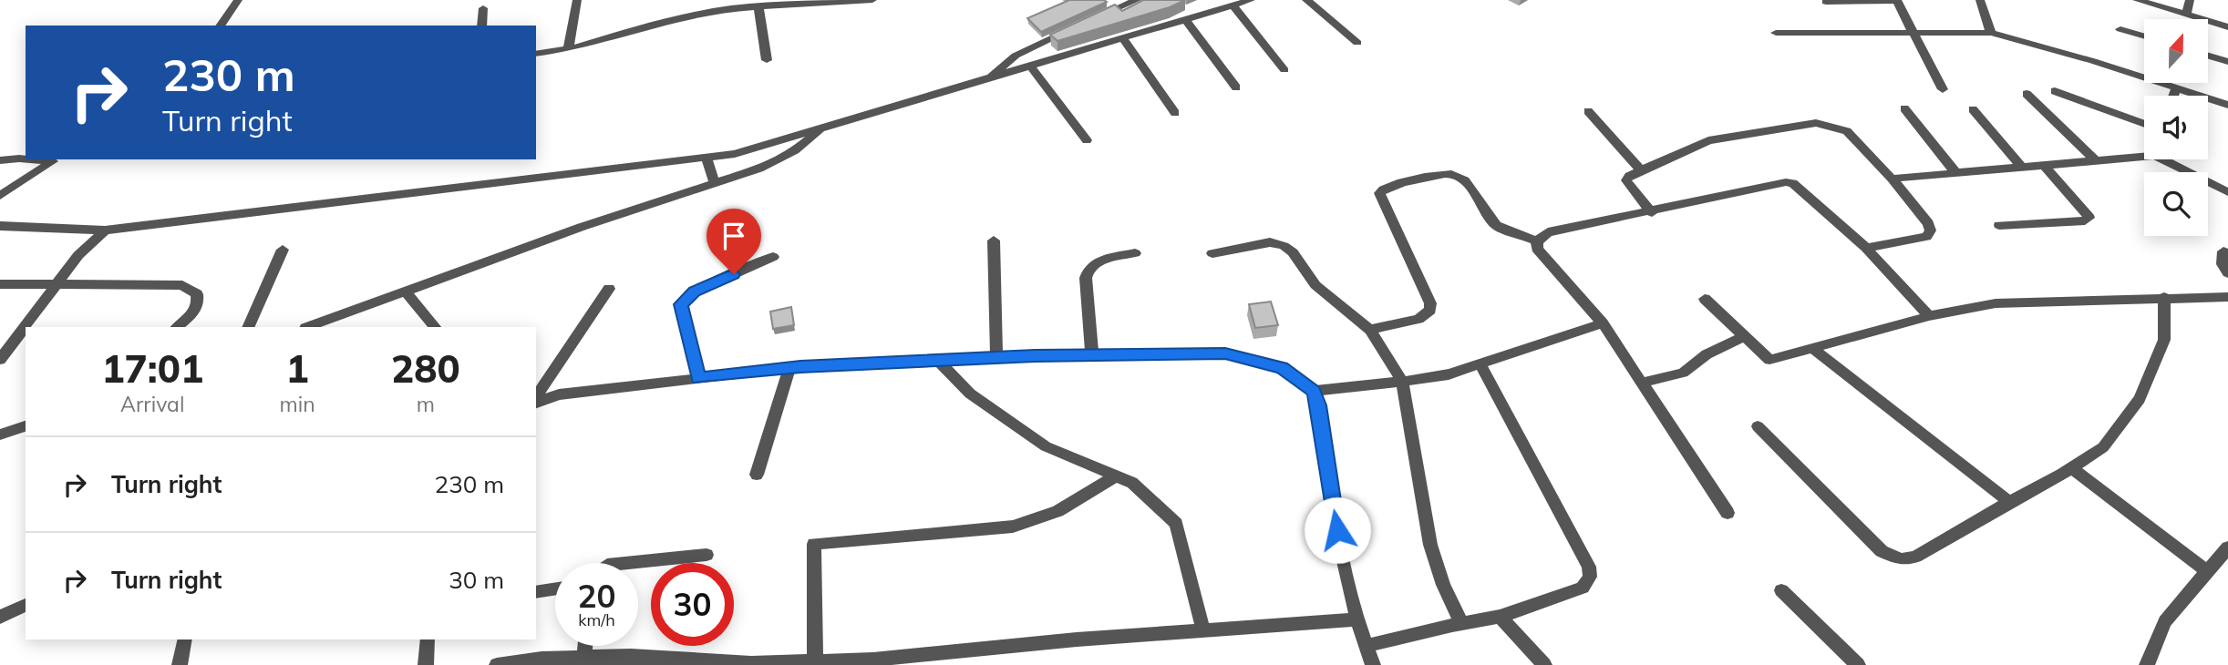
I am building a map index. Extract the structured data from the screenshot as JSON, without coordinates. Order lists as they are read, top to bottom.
{
  "north": "top",
  "page": {
    "turn": ["230 m", "Turn right"],
    "eta": [
      "17:01",
      "Arrival",
      "1",
      "min",
      "280",
      "m"
    ],
    "list": [
      {
        "name": "Turn right",
        "value": "230 m"
      },
      {
        "name": "Turn right",
        "value": "30 m"
      }
    ],
    "speed": "20 km/h",
    "limit": "30"
  }
}
